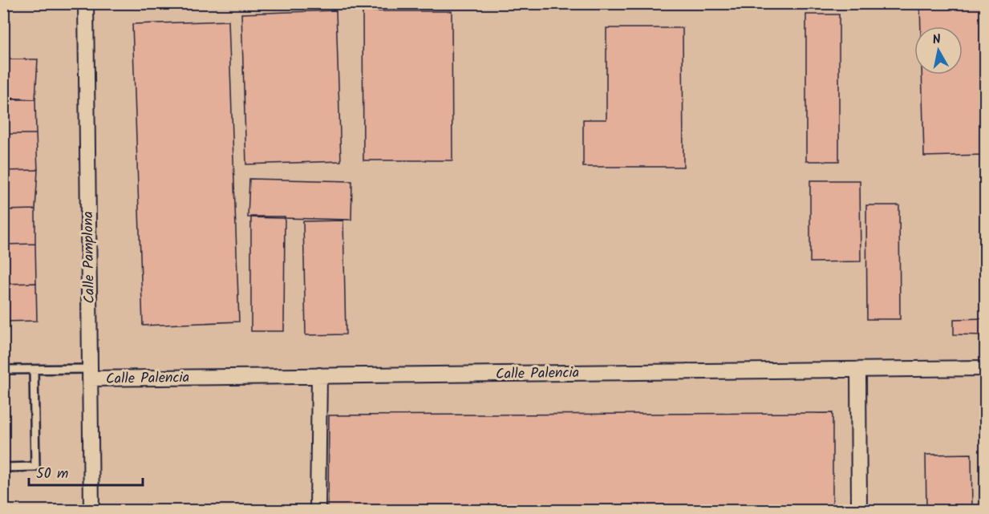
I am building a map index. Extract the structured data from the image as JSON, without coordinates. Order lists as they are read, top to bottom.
{
  "streets": {
    "street": ["Calle Pamplona", "Calle Palencia"]
  },
  "crossings": [
    ["Calle Pamplona", "Calle Palencia"]
  ],
  "scale_bar": "50 m",
  "north": "top"
}
